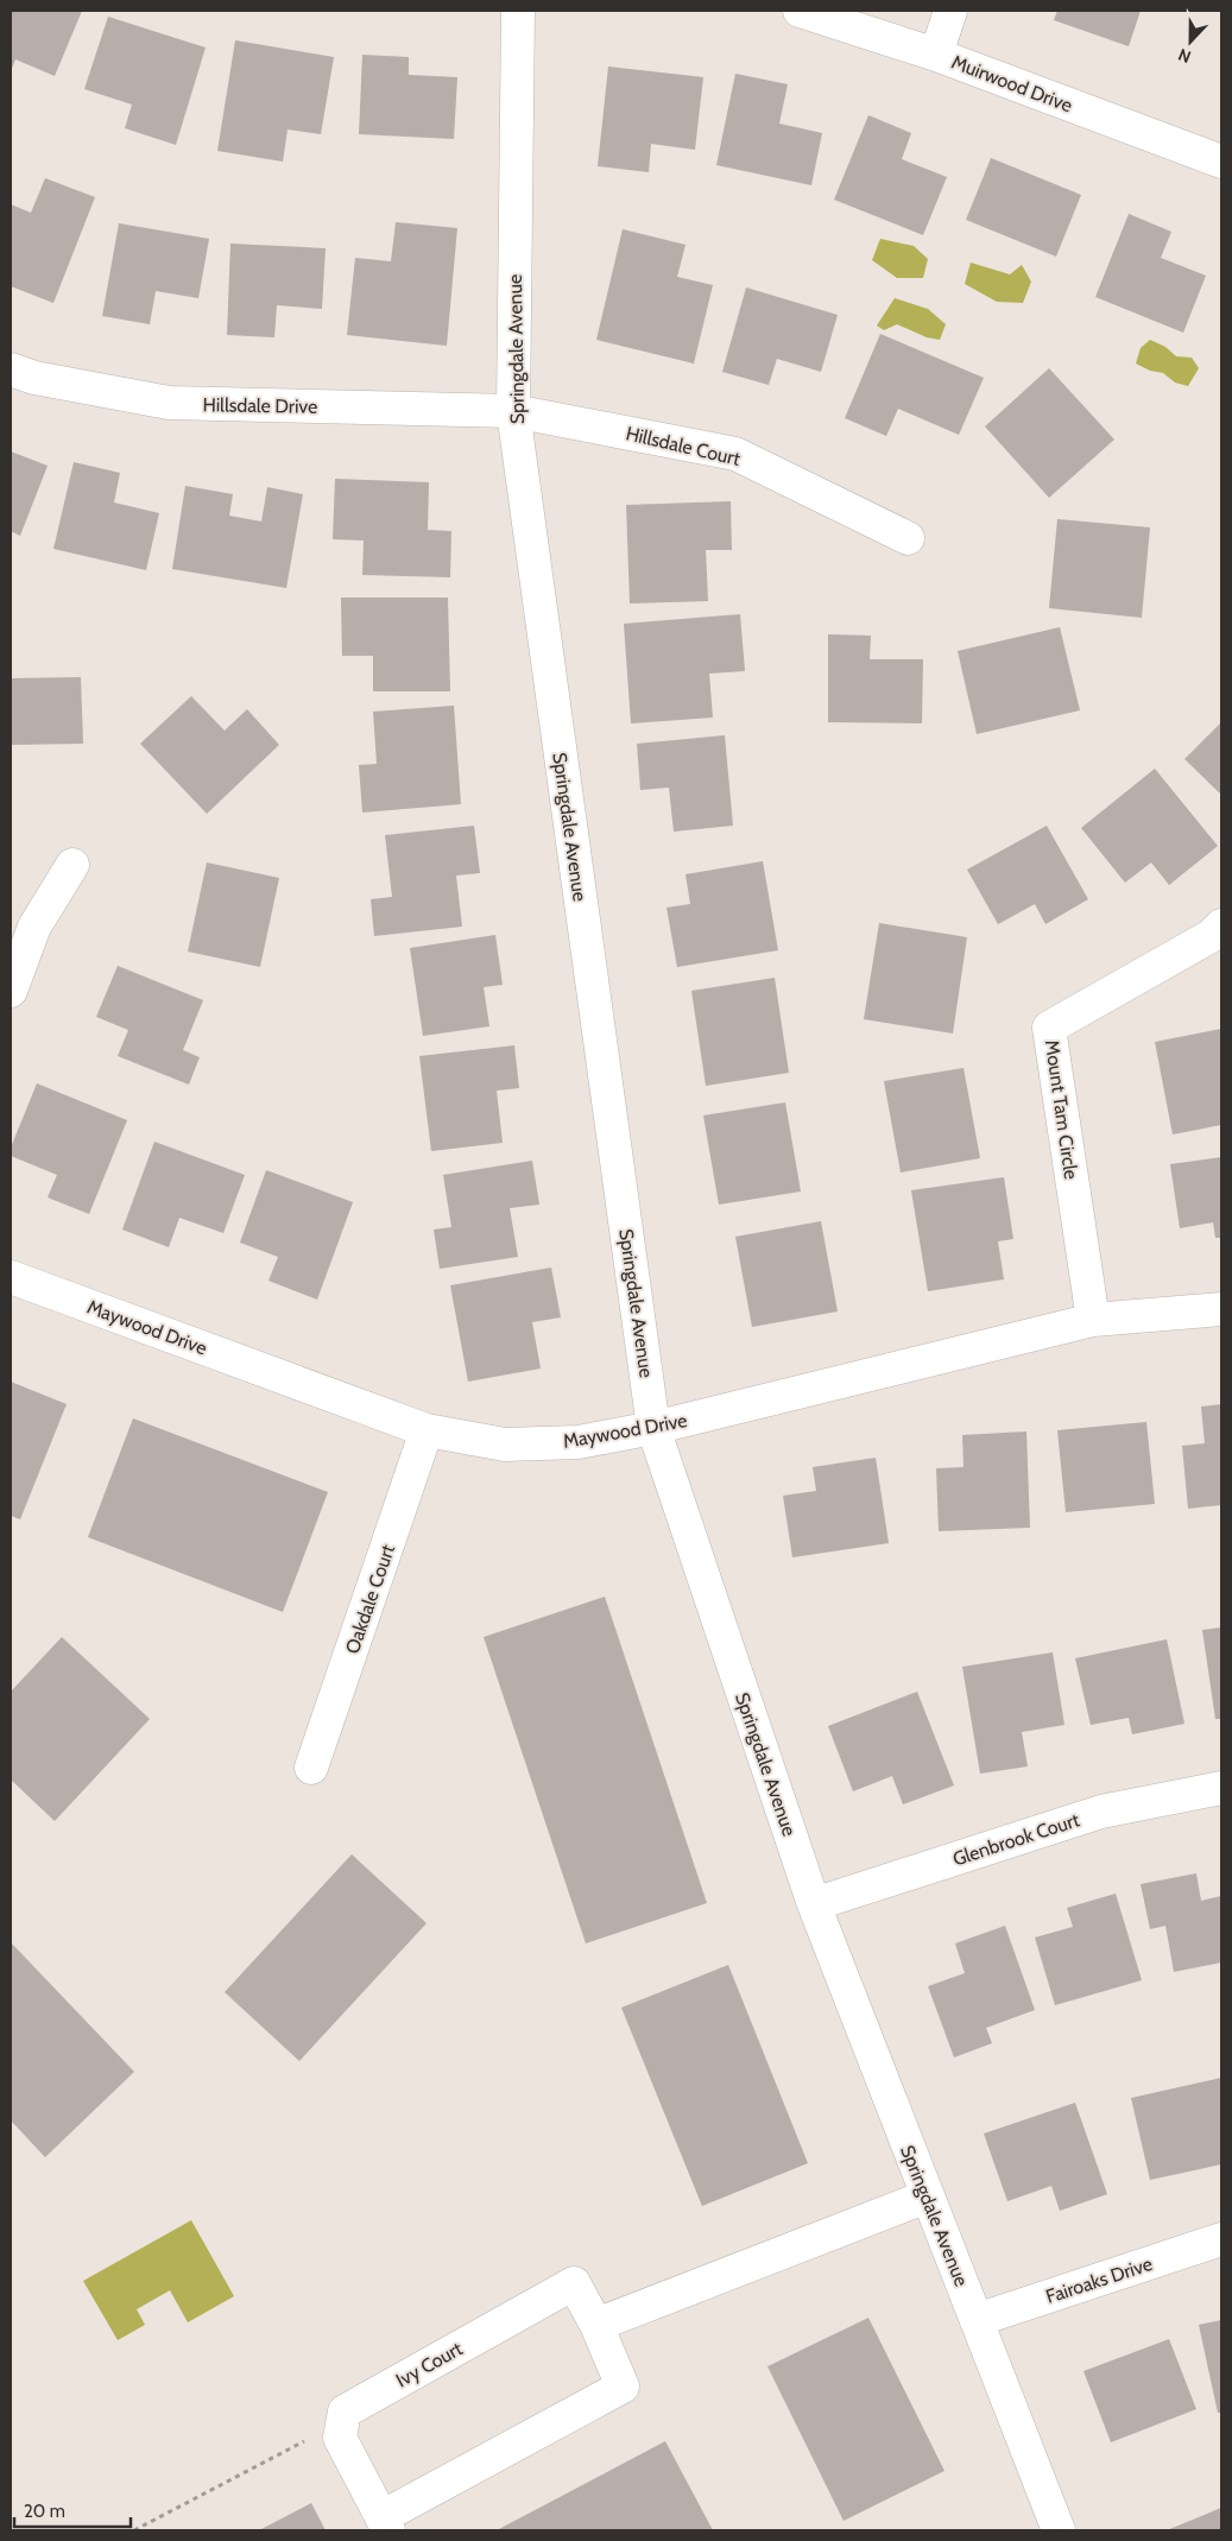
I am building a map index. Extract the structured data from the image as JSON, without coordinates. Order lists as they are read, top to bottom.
{
  "streets": {
    "street": [
      "Muirwood Drive",
      "Springdale Avenue",
      "Hillsdale Drive",
      "Hillsdale Court",
      "Mount Tam Circle",
      "Maywood Drive",
      "Oakdale Court",
      "Glenbrook Court",
      "Fairoaks Drive",
      "Ivy Court"
    ]
  },
  "crossings": [
    ["Springdale Avenue", "Hillsdale Drive"],
    ["Springdale Avenue", "Hillsdale Court"],
    ["Springdale Avenue", "Maywood Drive"],
    ["Springdale Avenue", "Glenbrook Court"],
    ["Springdale Avenue", "Fairoaks Drive"],
    ["Hillsdale Drive", "Hillsdale Court"],
    ["Mount Tam Circle", "Maywood Drive"],
    ["Maywood Drive", "Oakdale Court"]
  ],
  "scale_bar": "20 m",
  "north": "bottom"
}
